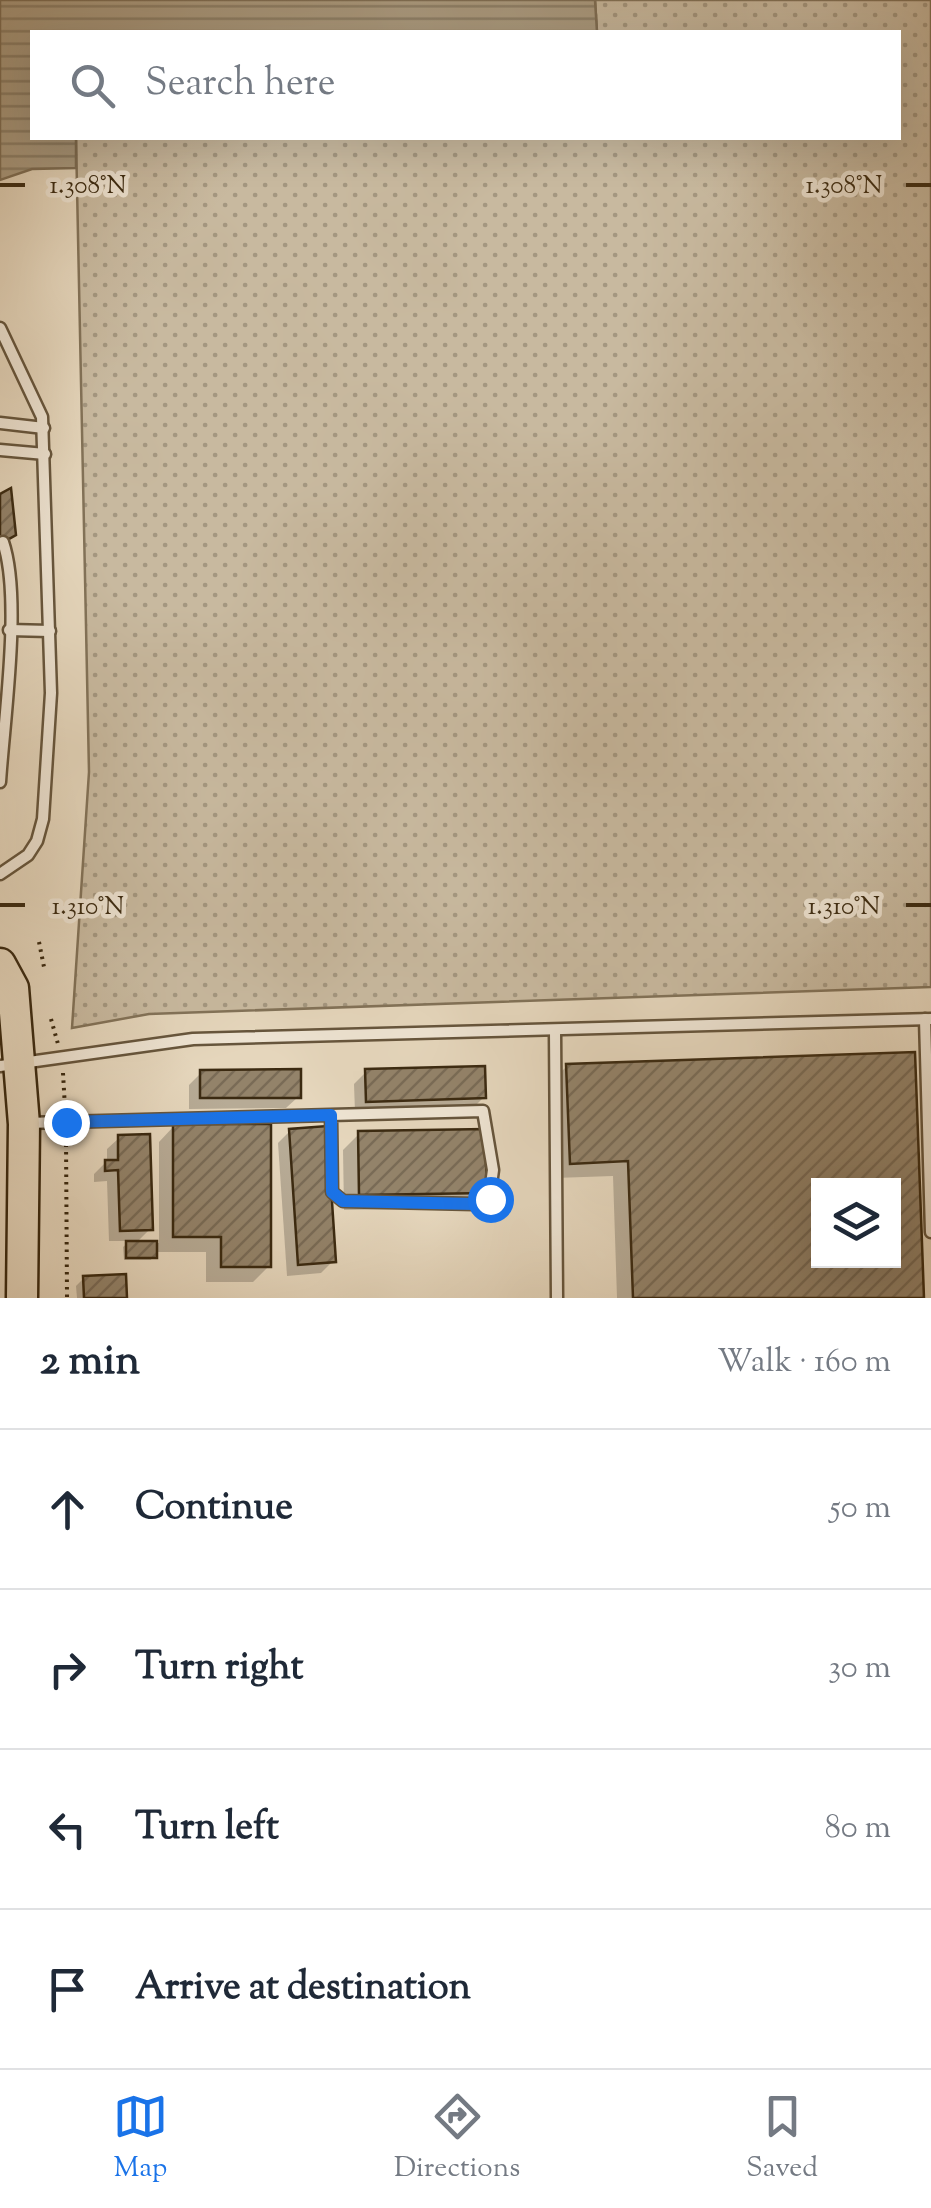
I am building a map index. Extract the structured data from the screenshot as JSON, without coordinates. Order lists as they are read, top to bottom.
{
  "page": {
    "search": "Search here",
    "heading": ["2 min", "Walk · 160 m"],
    "list": [
      ["Continue", "50 m"],
      ["Turn right", "30 m"],
      ["Turn left", "80 m"],
      "Arrive at destination"
    ],
    "nav": ["Map", "Directions", "Saved"]
  },
  "coordinates": ["1.308°N", "1.310°N"]
}
